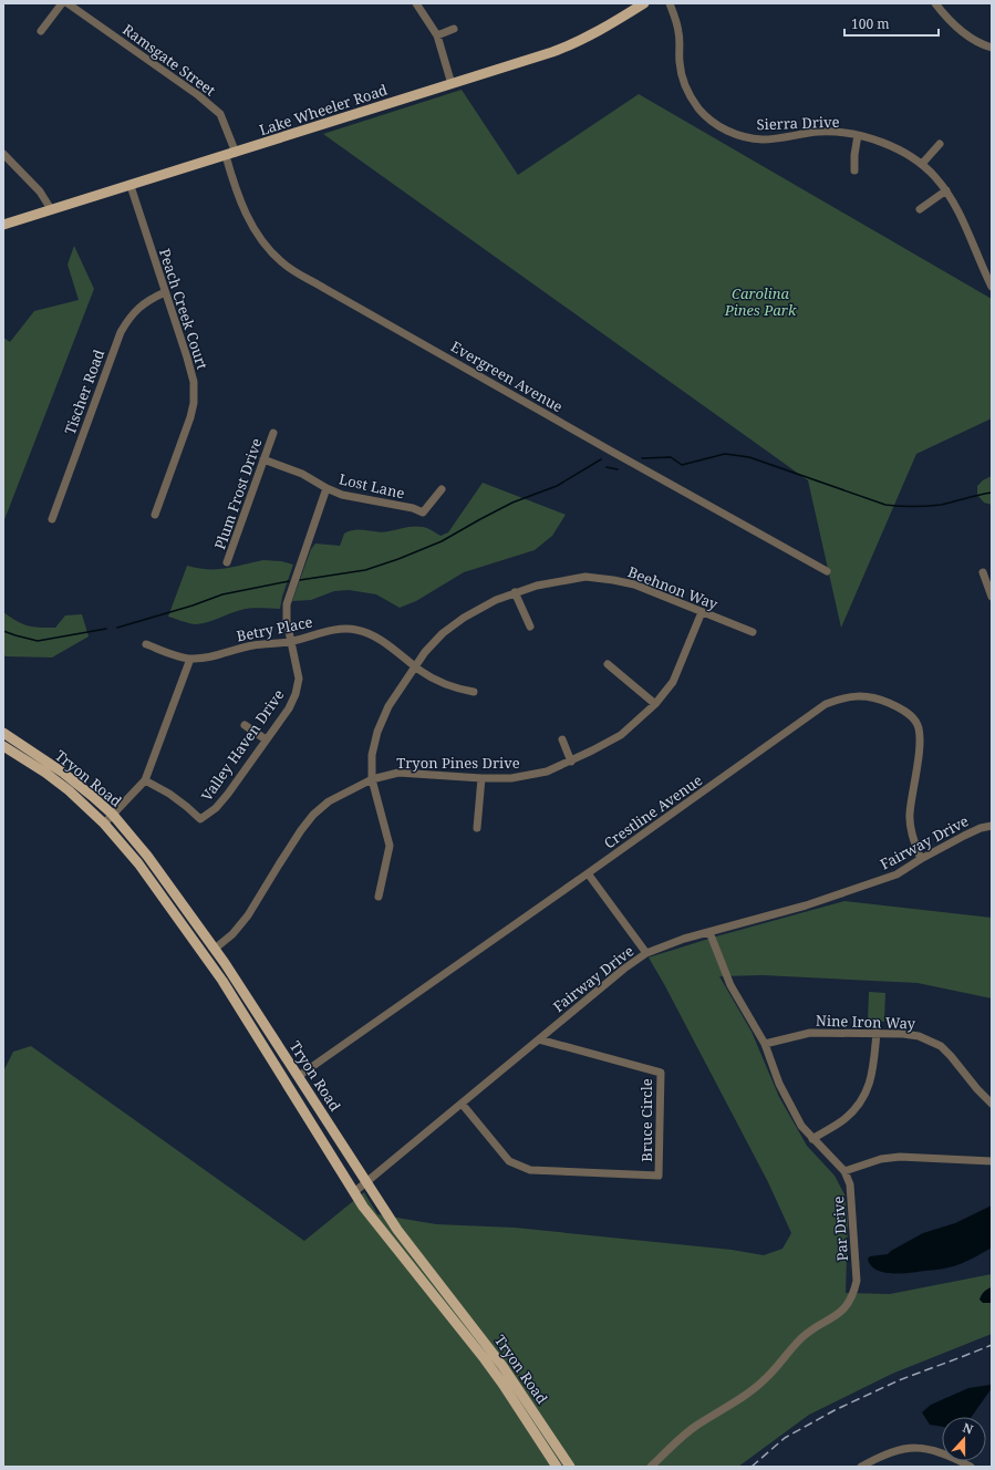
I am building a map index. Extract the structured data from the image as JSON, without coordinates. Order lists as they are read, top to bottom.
{
  "streets": {
    "main road": ["Lake Wheeler Road", "Tryon Road"],
    "street": [
      "Ramsgate Street",
      "Sierra Drive",
      "Peach Creek Court",
      "Evergreen Avenue",
      "Tischer Road",
      "Lost Lane",
      "Plum Frost Drive",
      "Beehnon Way",
      "Betry Place",
      "Valley Haven Drive",
      "Tryon Pines Drive",
      "Crestline Avenue",
      "Fairway Drive",
      "Nine Iron Way",
      "Bruce Circle",
      "Par Drive"
    ]
  },
  "crossings": [
    ["Ramsgate Street", "Lake Wheeler Road"],
    ["Lake Wheeler Road", "Peach Creek Court"],
    ["Lake Wheeler Road", "Evergreen Avenue"],
    ["Peach Creek Court", "Tischer Road"],
    ["Lost Lane", "Plum Frost Drive"],
    ["Lost Lane", "Valley Haven Drive"],
    ["Beehnon Way", "Betry Place"],
    ["Beehnon Way", "Tryon Pines Drive"],
    ["Betry Place", "Valley Haven Drive"],
    ["Tryon Pines Drive", "Tryon Road"],
    ["Tryon Road", "Crestline Avenue"],
    ["Tryon Road", "Fairway Drive"],
    ["Crestline Avenue", "Fairway Drive"],
    ["Fairway Drive", "Bruce Circle"],
    ["Fairway Drive", "Par Drive"],
    ["Nine Iron Way", "Par Drive"]
  ],
  "parks": ["Carolina Pines Park"],
  "scale_bar": "100 m",
  "north": "top"
}
